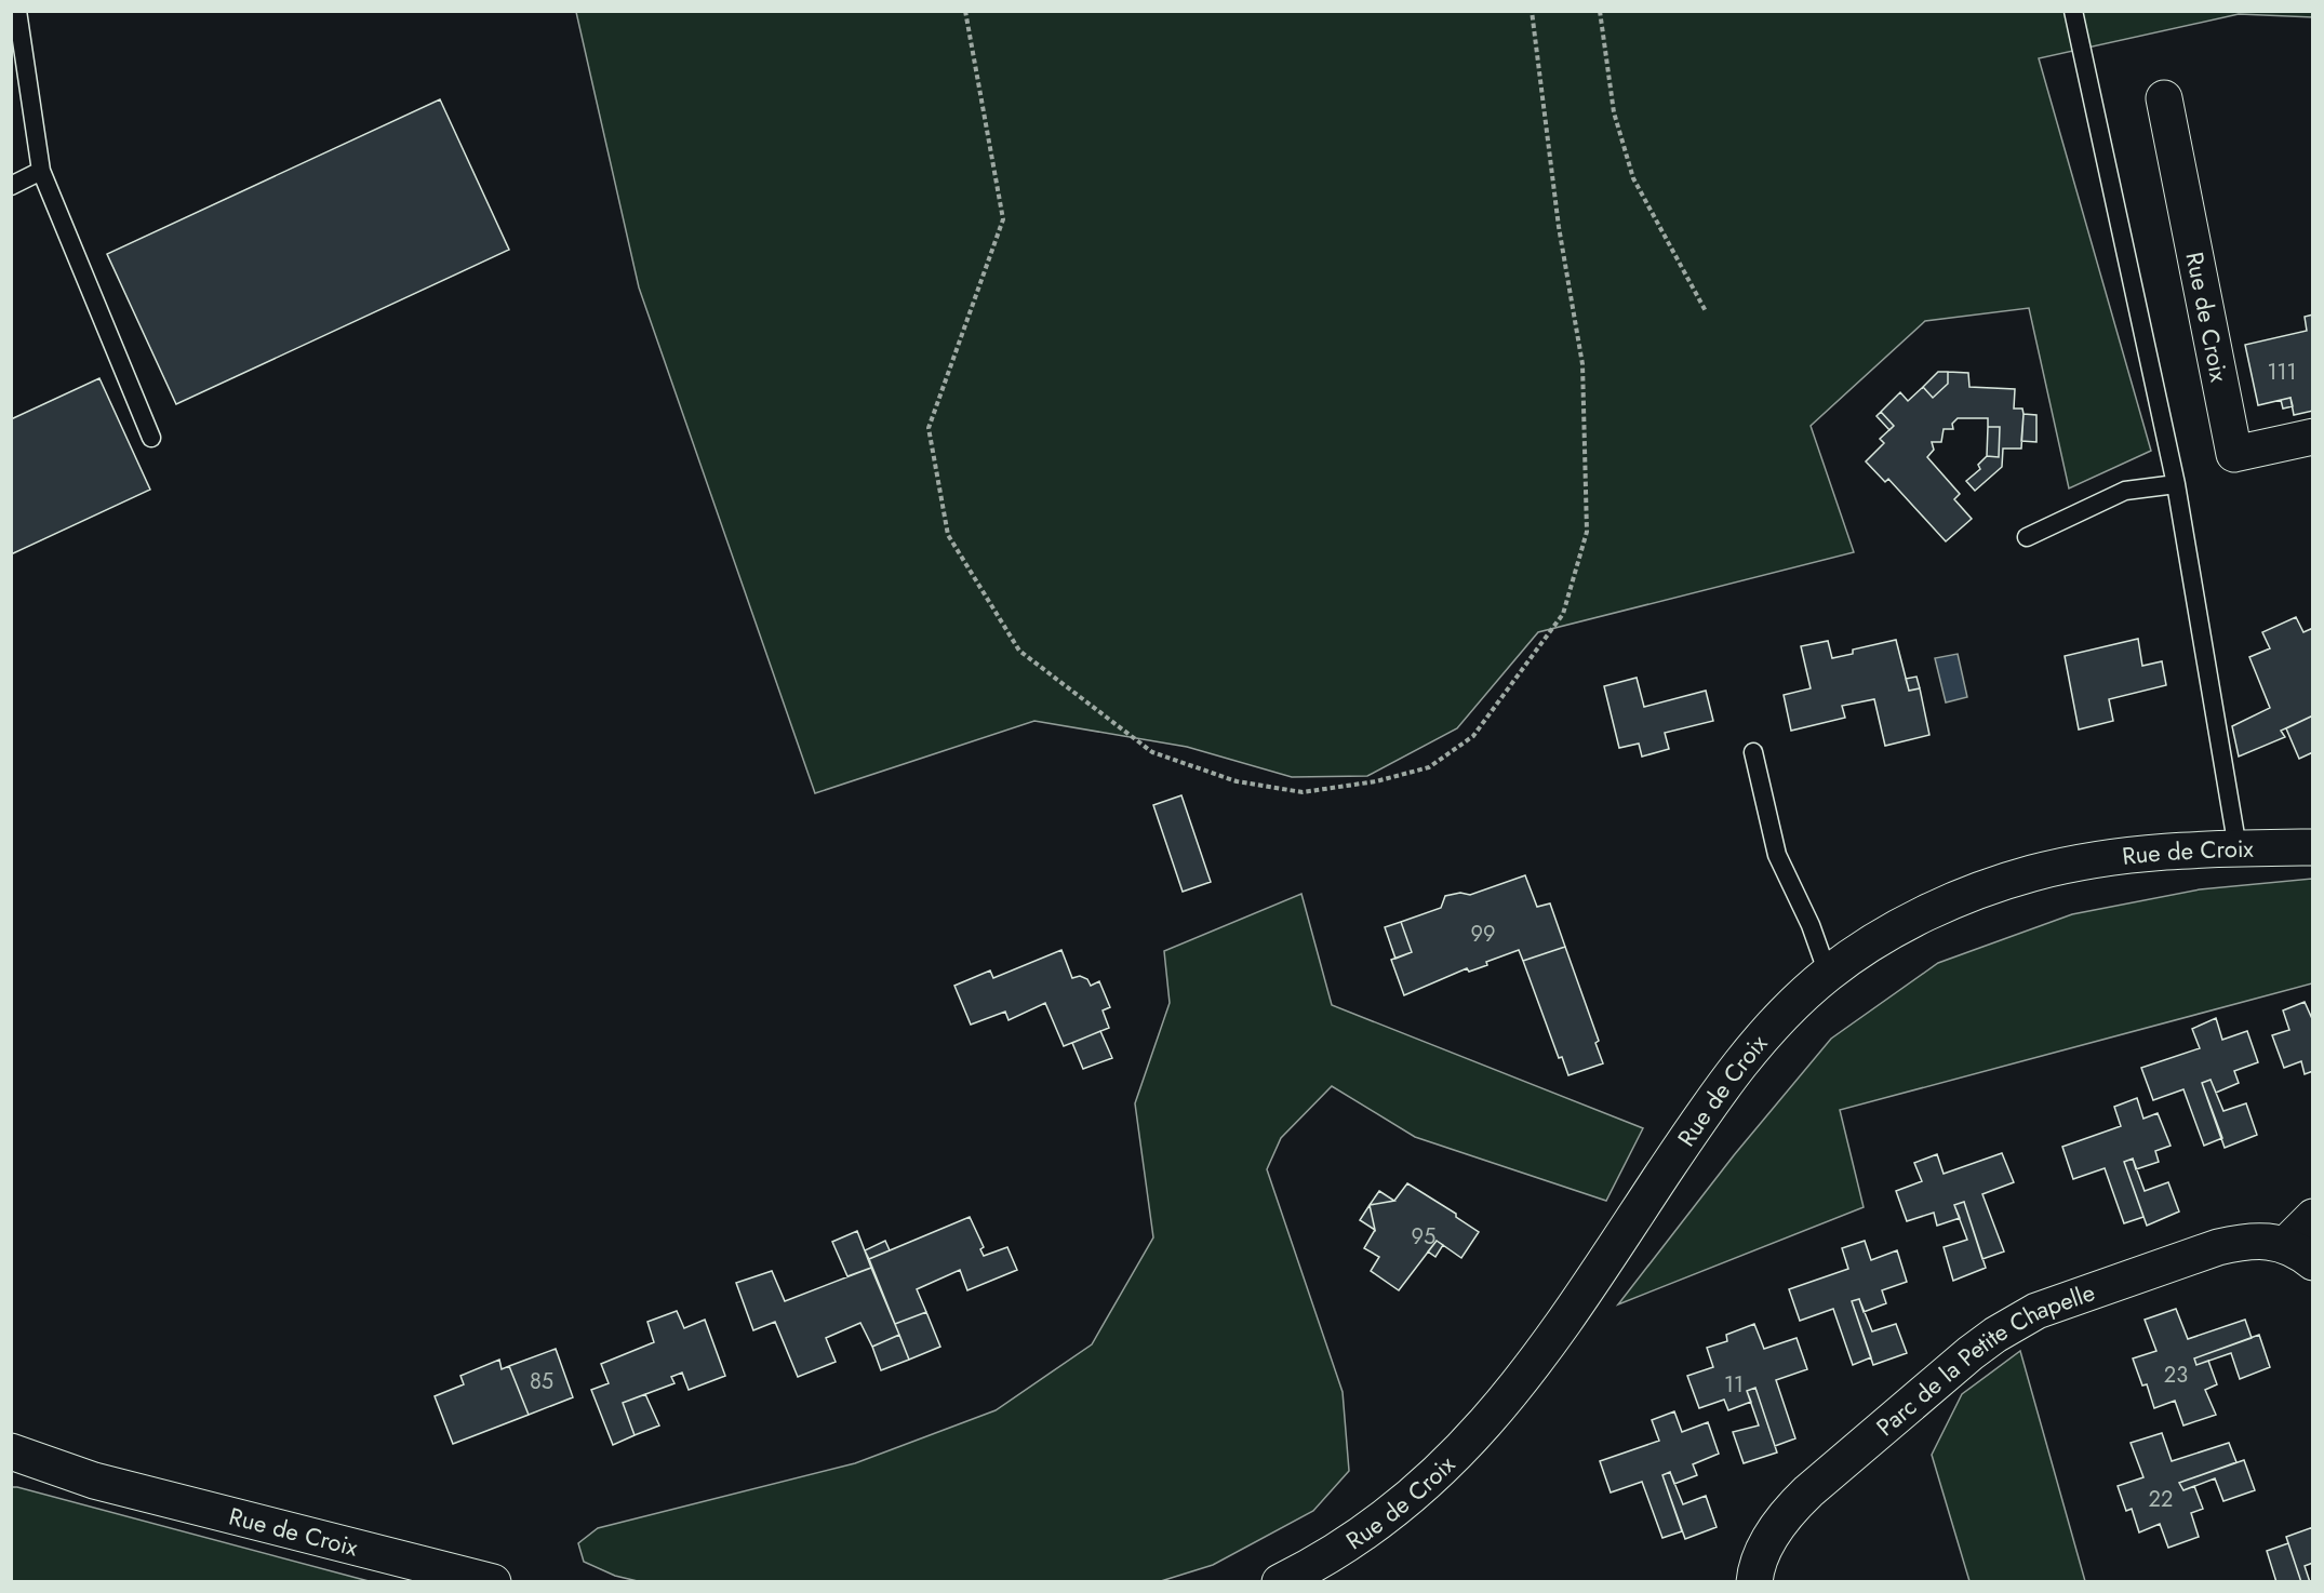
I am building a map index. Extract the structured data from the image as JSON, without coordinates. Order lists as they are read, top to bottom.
{
  "streets": {
    "main road": ["Rue de Croix", "Parc de la Petite Chapelle"]
  },
  "house_numbers": [
    "111",
    "99",
    "95",
    "23",
    "85",
    "11",
    "22"
  ]
}
